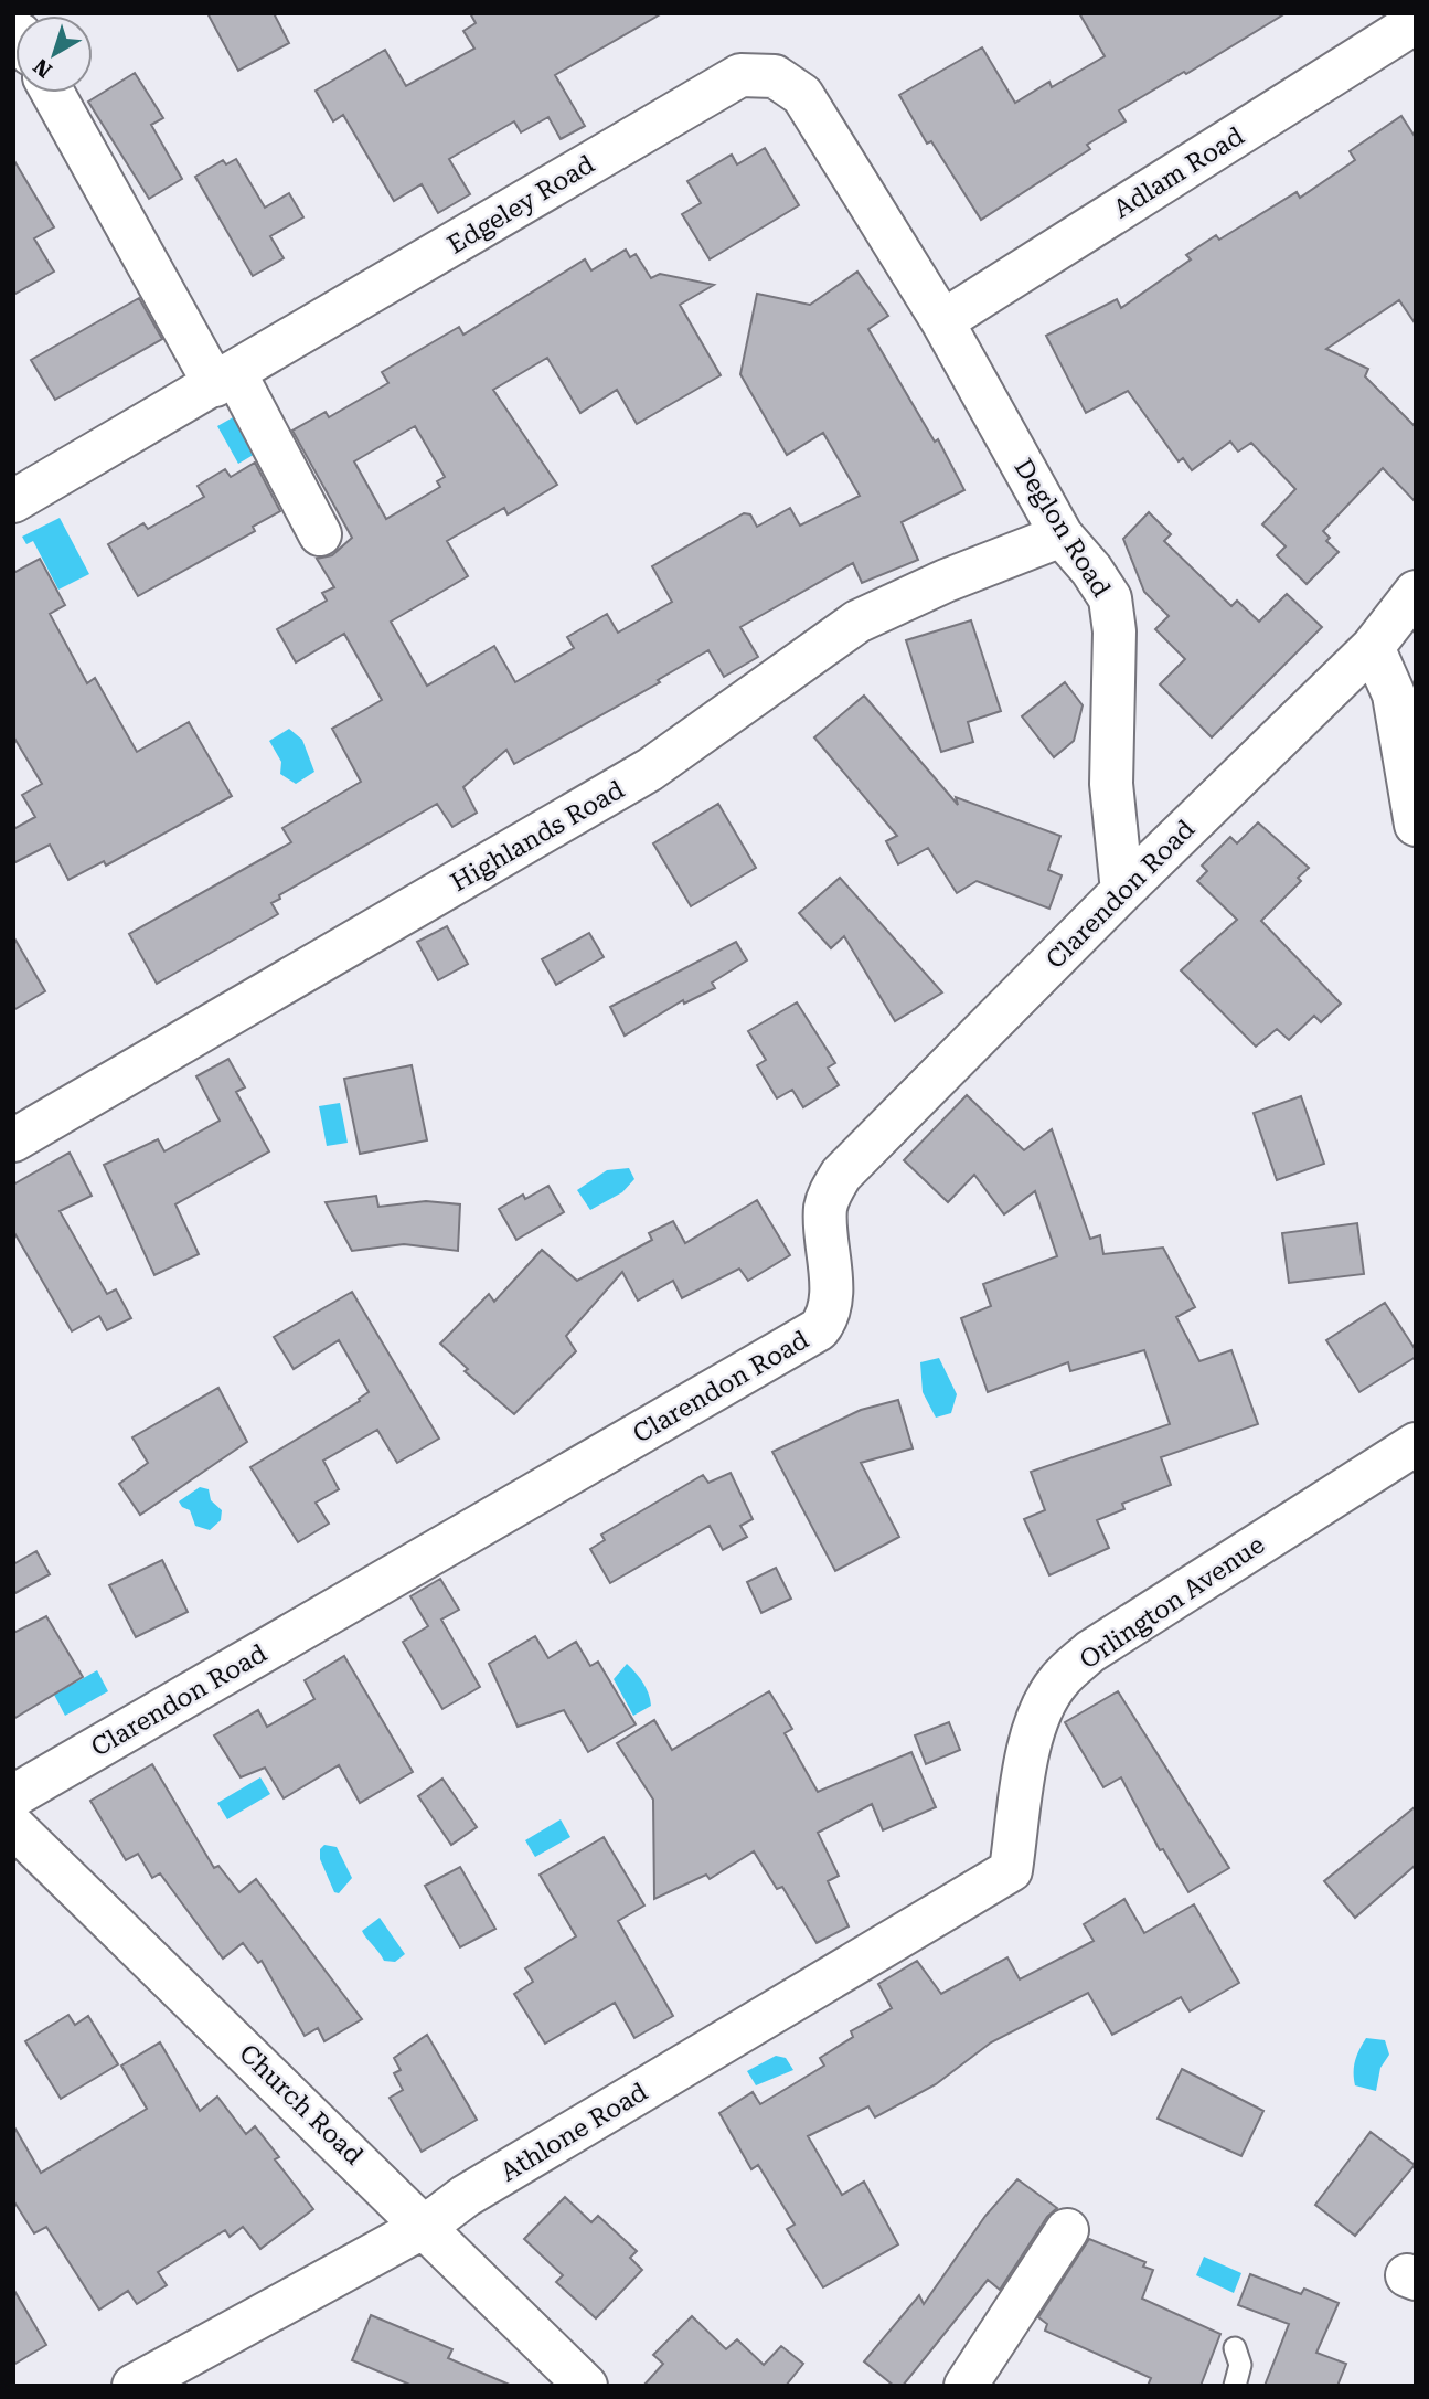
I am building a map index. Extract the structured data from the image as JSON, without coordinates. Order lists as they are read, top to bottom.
{
  "streets": {
    "street": [
      "Adlam Road",
      "Edgeley Road",
      "Deglon Road",
      "Highlands Road",
      "Clarendon Road",
      "Orlington Avenue",
      "Church Road",
      "Athlone Road"
    ]
  },
  "crossings": [
    ["Adlam Road", "Edgeley Road"],
    ["Adlam Road", "Deglon Road"],
    ["Edgeley Road", "Deglon Road"],
    ["Deglon Road", "Highlands Road"],
    ["Deglon Road", "Clarendon Road"],
    ["Orlington Avenue", "Athlone Road"],
    ["Church Road", "Athlone Road"]
  ],
  "north": "bottom left"
}
